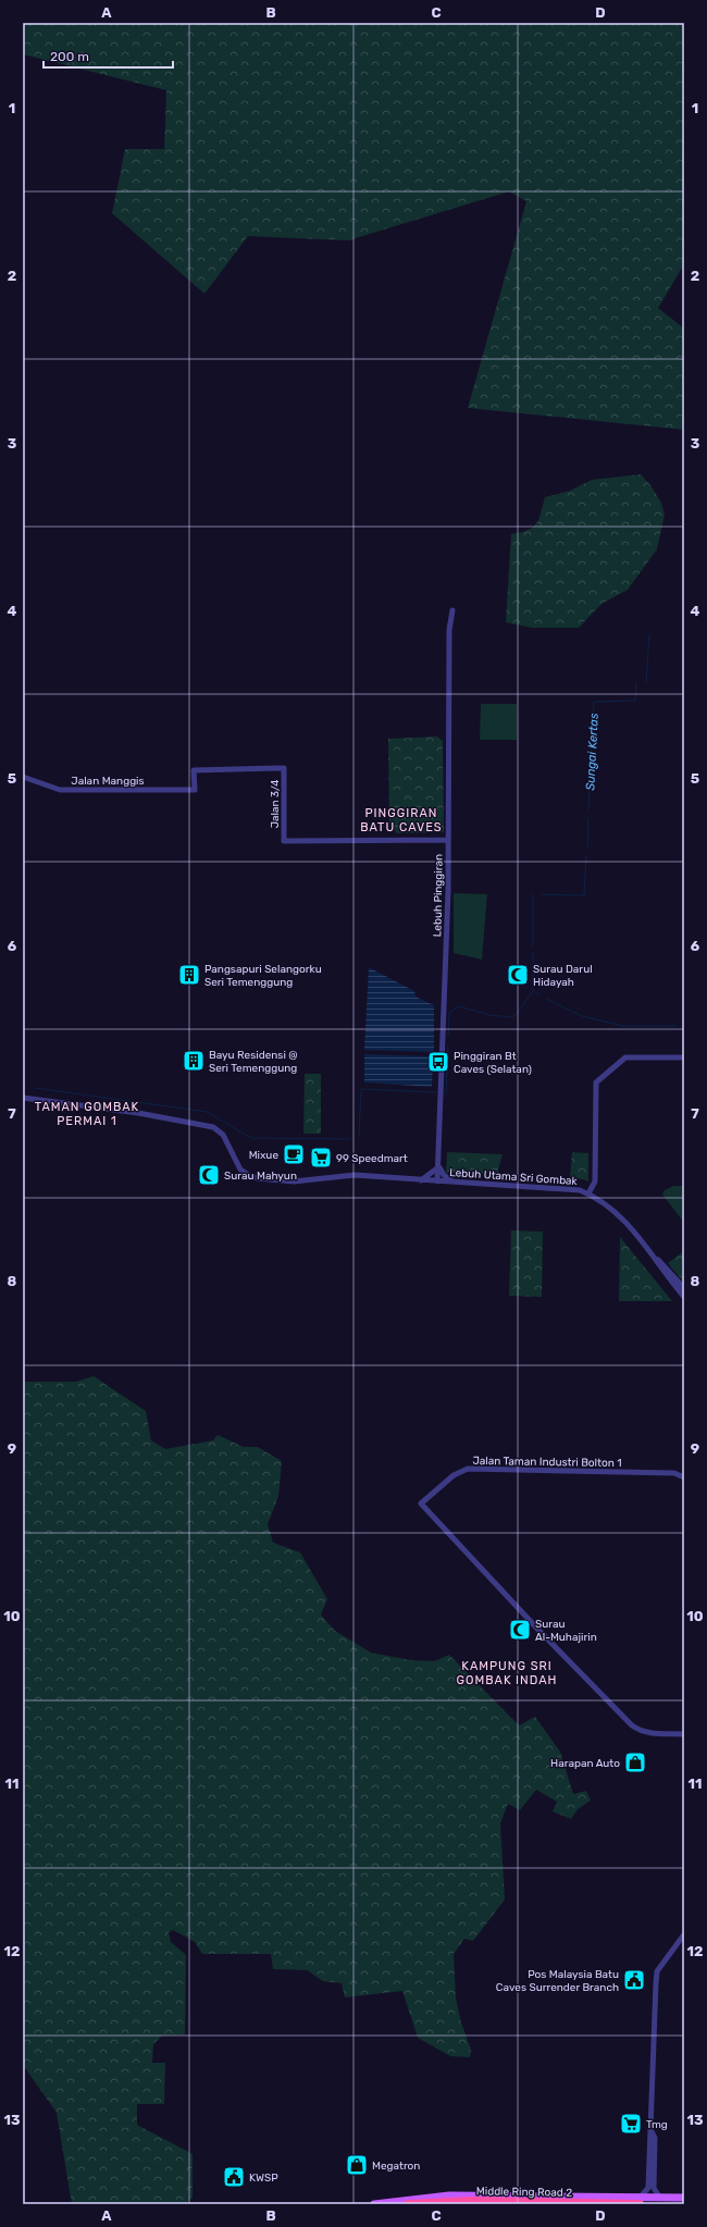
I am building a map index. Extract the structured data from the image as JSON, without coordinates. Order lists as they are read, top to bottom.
{
  "streets": {
    "highway": ["Middle Ring Road 2"],
    "street": [
      "Jalan Manggis",
      "Jalan 3/4",
      "Lebuh Pinggiran",
      "Lebuh Utama Sri Gombak",
      "Jalan Taman Industri Bolton 1"
    ]
  },
  "crossings": [
    ["Jalan Manggis", "Jalan 3/4"],
    ["Jalan 3/4", "Lebuh Pinggiran"],
    ["Lebuh Pinggiran", "Lebuh Utama Sri Gombak"]
  ],
  "districts": ["PINGGIRAN BATU CAVES", "TAMAN GOMBAK PERMAI 1", "KAMPUNG SRI GOMBAK INDAH"],
  "water": ["Sungai Kertas"],
  "places": {
    "building": ["Pangsapuri Selangorku Seri Temenggung", "Bayu Residensi @ Seri Temenggung"],
    "mosque": ["Surau Darul Hidayah", "Surau Mahyun", "Surau Al-Muhajirin"],
    "bus stop": ["Pinggiran Bt Caves (Selatan)"],
    "cafe": ["Mixue"],
    "supermarket": ["99 Speedmart", "Tmg"],
    "shop": ["Harapan Auto", "Megatron"],
    "public building": ["Pos Malaysia Batu Caves Surrender Branch", "KWSP"]
  },
  "scale_bar": "200 m",
  "grid": {
    "columns": [
      "A",
      "B",
      "C",
      "D"
    ],
    "rows": [
      "1",
      "2",
      "3",
      "4",
      "5",
      "6",
      "7",
      "8",
      "9",
      "10",
      "11",
      "12",
      "13"
    ]
  }
}
